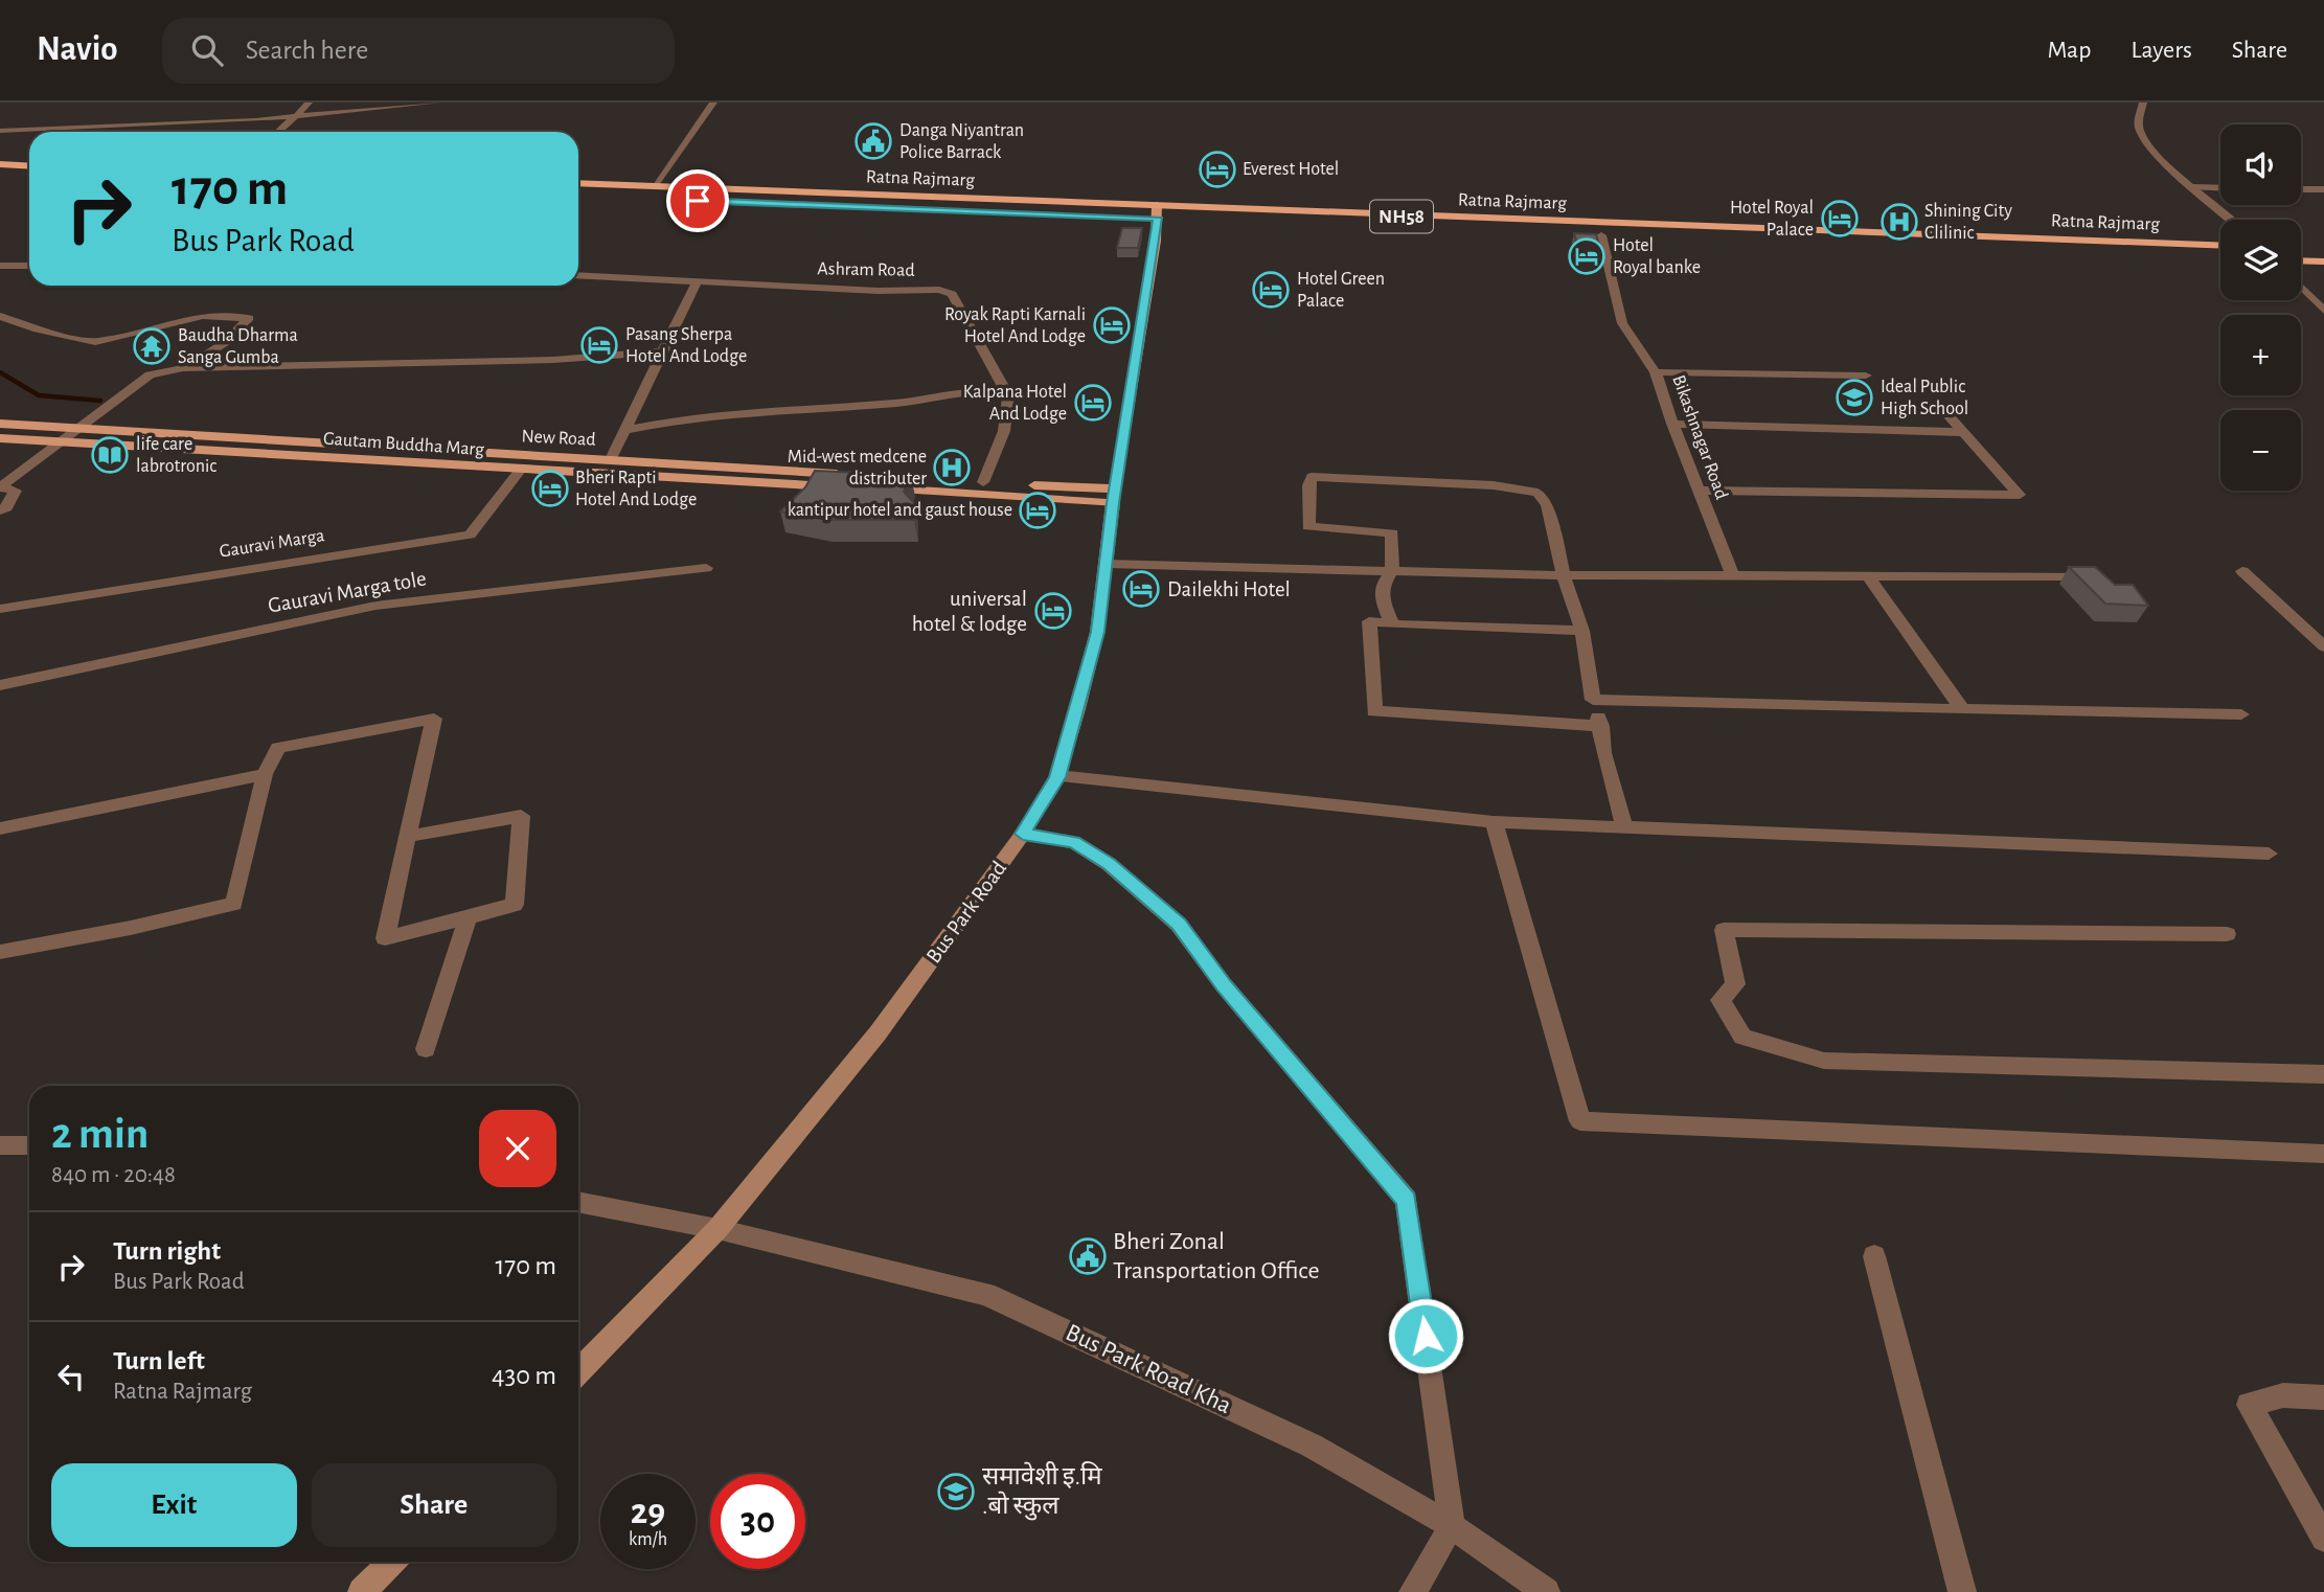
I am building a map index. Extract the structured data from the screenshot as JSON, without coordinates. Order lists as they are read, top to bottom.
{
  "streets": {
    "highway": ["Ratna Rajmarg", "NH58"],
    "main road": ["New Road", "Gautam Buddha Marg", "Bus Park Road"],
    "street": [
      "Ashram Road",
      "Bikashnagar Road",
      "Gauravi Marga",
      "Gauravi Marga tole",
      "Bus Park Road Kha"
    ]
  },
  "crossings": [
    ["Ratna Rajmarg", "Bikashnagar Road"],
    ["Ratna Rajmarg", "Bus Park Road"],
    ["Gautam Buddha Marg", "Gauravi Marga"],
    ["Bus Park Road", "Bus Park Road Kha"]
  ],
  "places": {
    "public building": ["Danga Niyantran Police Barrack", "Bheri Zonal Transportation Office"],
    "hotel": [
      "Everest Hotel",
      "Hotel Royal Palace",
      "Hotel Royal banke",
      "Hotel Green Palace",
      "Royak Rapti Karnali Hotel And Lodge",
      "Pasang Sherpa Hotel And Lodge",
      "Kalpana Hotel And Lodge",
      "Bheri Rapti Hotel And Lodge",
      "kantipur hotel and gaust house",
      "Dailekhi Hotel",
      "universal hotel & lodge"
    ],
    "hospital": ["Shining City Clilinic", "Mid-west medcene distributer"],
    "temple": ["Baudha Dharma Sanga Gumba"],
    "school or university": ["Ideal Public High School", "समावेशी इ.मि .बाे स्कुल"],
    "library": ["life care labrotronic"]
  },
  "page": {
    "header": "Navio",
    "search": "Search here",
    "nav": ["Map", "Layers", "Share"],
    "map_buttons": ["+", "−"],
    "turn": ["170 m", "Bus Park Road"],
    "heading": ["2 min", "840 m · 20:48"],
    "list": [
      {
        "name": "Turn right",
        "note": "Bus Park Road",
        "value": "170 m"
      },
      {
        "name": "Turn left",
        "note": "Ratna Rajmarg",
        "value": "430 m"
      }
    ],
    "buttons": ["Exit", "Share"],
    "speed": "29 km/h",
    "limit": "30"
  }
}
